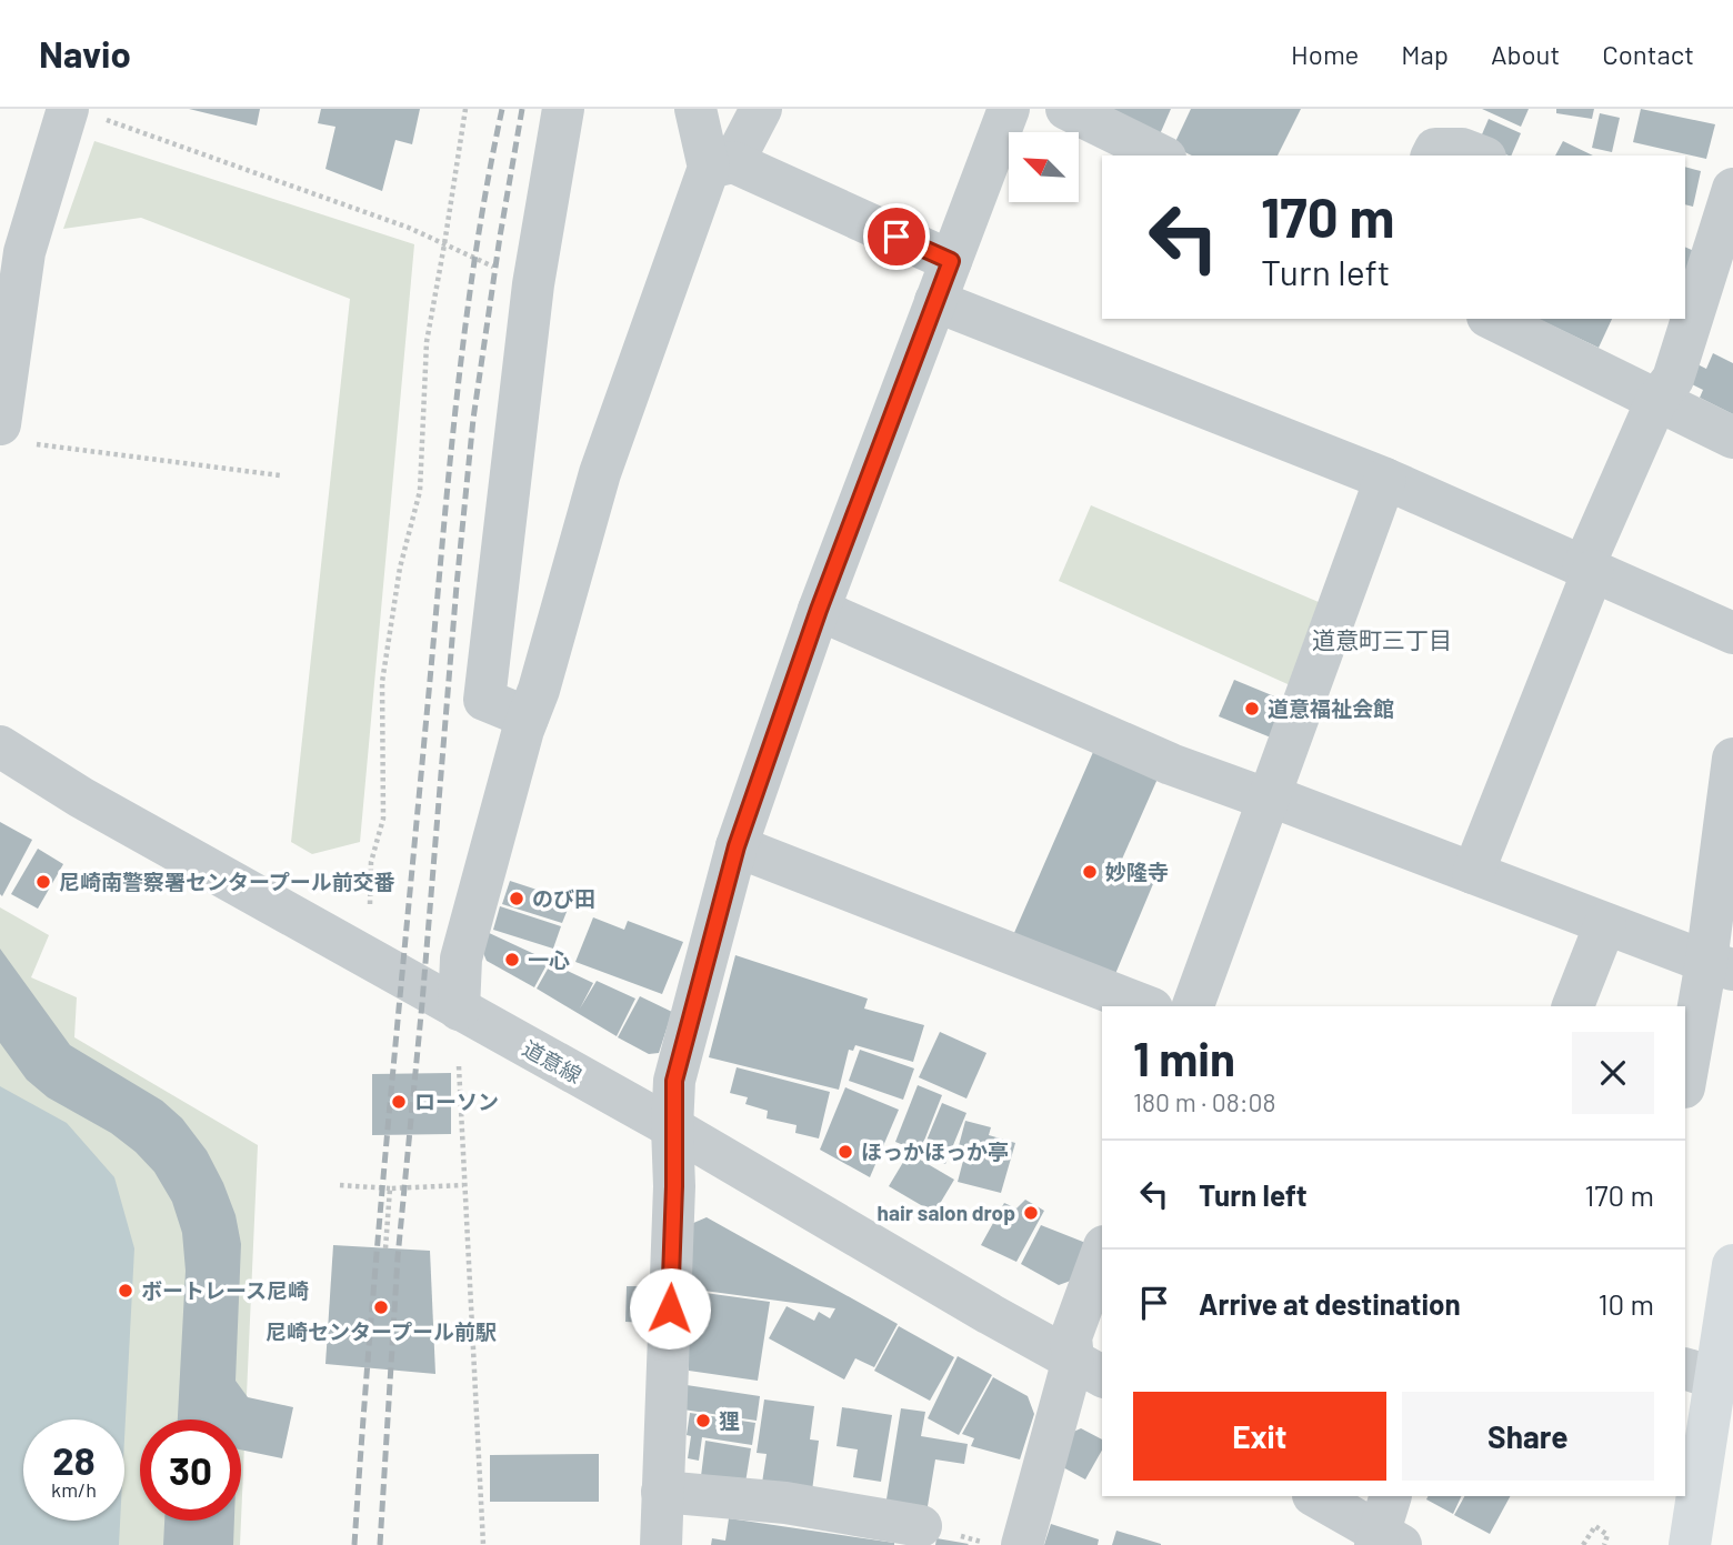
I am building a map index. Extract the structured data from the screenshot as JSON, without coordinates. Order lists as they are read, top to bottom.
{
  "streets": {
    "street": ["道意線"]
  },
  "districts": ["道意町三丁目"],
  "places": [
    "道意福祉会館",
    "妙隆寺",
    "尼崎南警察署センタープール前交番",
    "のび田",
    "一心",
    "ローソン",
    "ほっかほっか亭",
    "hair salon drop",
    "ボートレース尼崎",
    "尼崎センタープール前駅",
    "狸"
  ],
  "north": "top left",
  "page": {
    "header": "Navio",
    "nav": [
      "Home",
      "Map",
      "About",
      "Contact"
    ],
    "turn": ["170 m", "Turn left"],
    "heading": ["1 min", "180 m · 08:08"],
    "list": [
      {
        "name": "Turn left",
        "value": "170 m"
      },
      {
        "name": "Arrive at destination",
        "value": "10 m"
      }
    ],
    "buttons": ["Exit", "Share"],
    "speed": "28 km/h",
    "limit": "30"
  }
}
